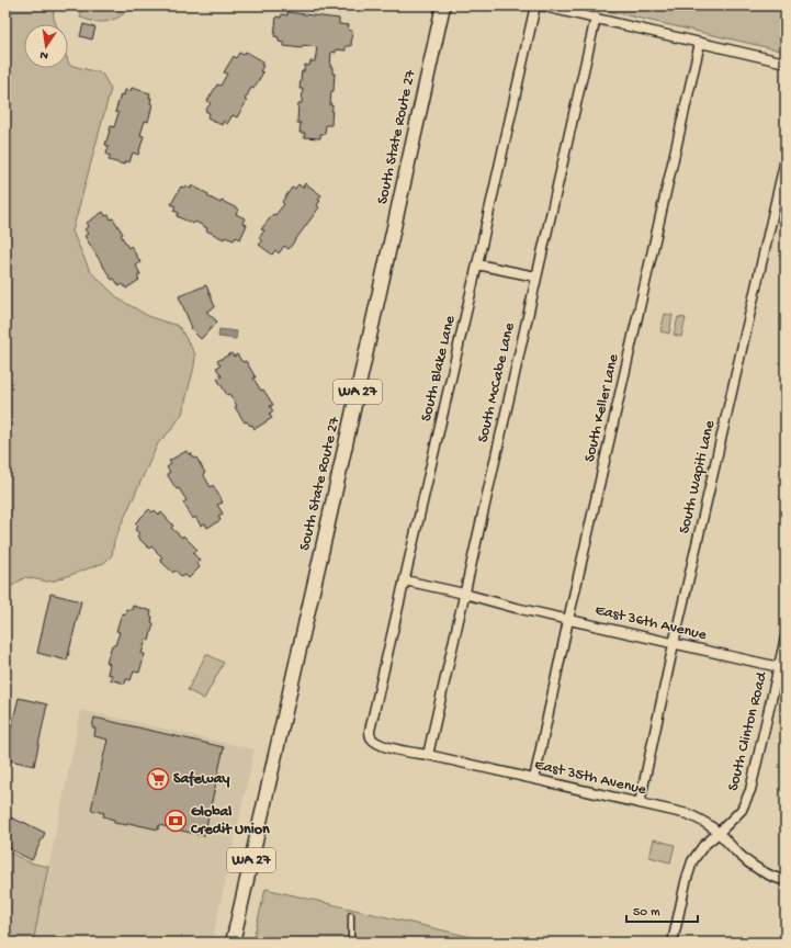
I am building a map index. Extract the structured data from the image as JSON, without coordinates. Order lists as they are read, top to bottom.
{
  "streets": {
    "main road": ["South State Route 27", "WA 27"],
    "street": [
      "South Blake Lane",
      "South McCabe Lane",
      "South Keller Lane",
      "South Wapiti Lane",
      "East 36th Avenue",
      "South Clinton Road",
      "East 35th Avenue"
    ]
  },
  "crossings": [
    ["South Blake Lane", "East 36th Avenue"],
    ["South Blake Lane", "East 35th Avenue"],
    ["South McCabe Lane", "East 36th Avenue"],
    ["South McCabe Lane", "East 35th Avenue"],
    ["South Keller Lane", "East 36th Avenue"],
    ["South Keller Lane", "East 35th Avenue"],
    ["South Wapiti Lane", "East 36th Avenue"],
    ["South Wapiti Lane", "East 35th Avenue"],
    ["East 36th Avenue", "South Clinton Road"],
    ["South Clinton Road", "East 35th Avenue"]
  ],
  "places": {
    "supermarket": ["Safeway"],
    "bank": ["Global Credit Union"]
  },
  "scale_bar": "50 m",
  "north": "bottom"
}
